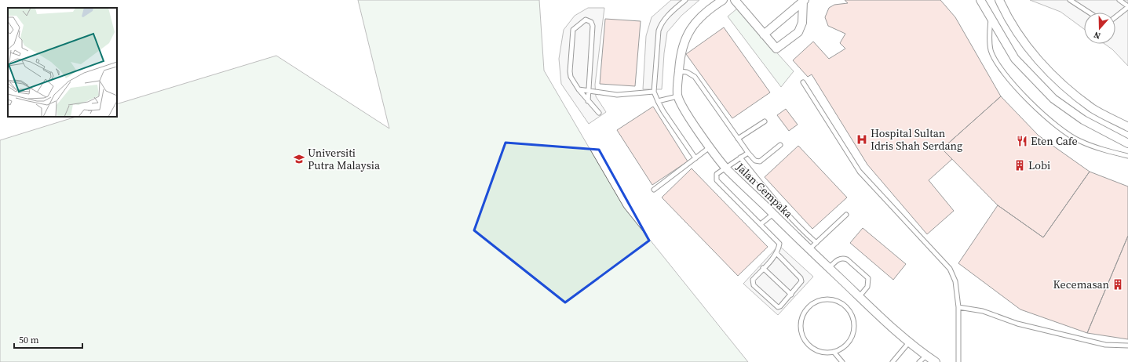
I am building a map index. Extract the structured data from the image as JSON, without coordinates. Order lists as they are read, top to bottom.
{
  "streets": {
    "street": ["Jalan Cempaka"]
  },
  "places": {
    "hospital": ["Hospital Sultan Idris Shah Serdang"],
    "restaurant": ["Eten Cafe"],
    "school or university": ["Universiti Putra Malaysia"],
    "building": ["Lobi", "Kecemasan"]
  },
  "scale_bar": "50 m",
  "north": "bottom"
}
